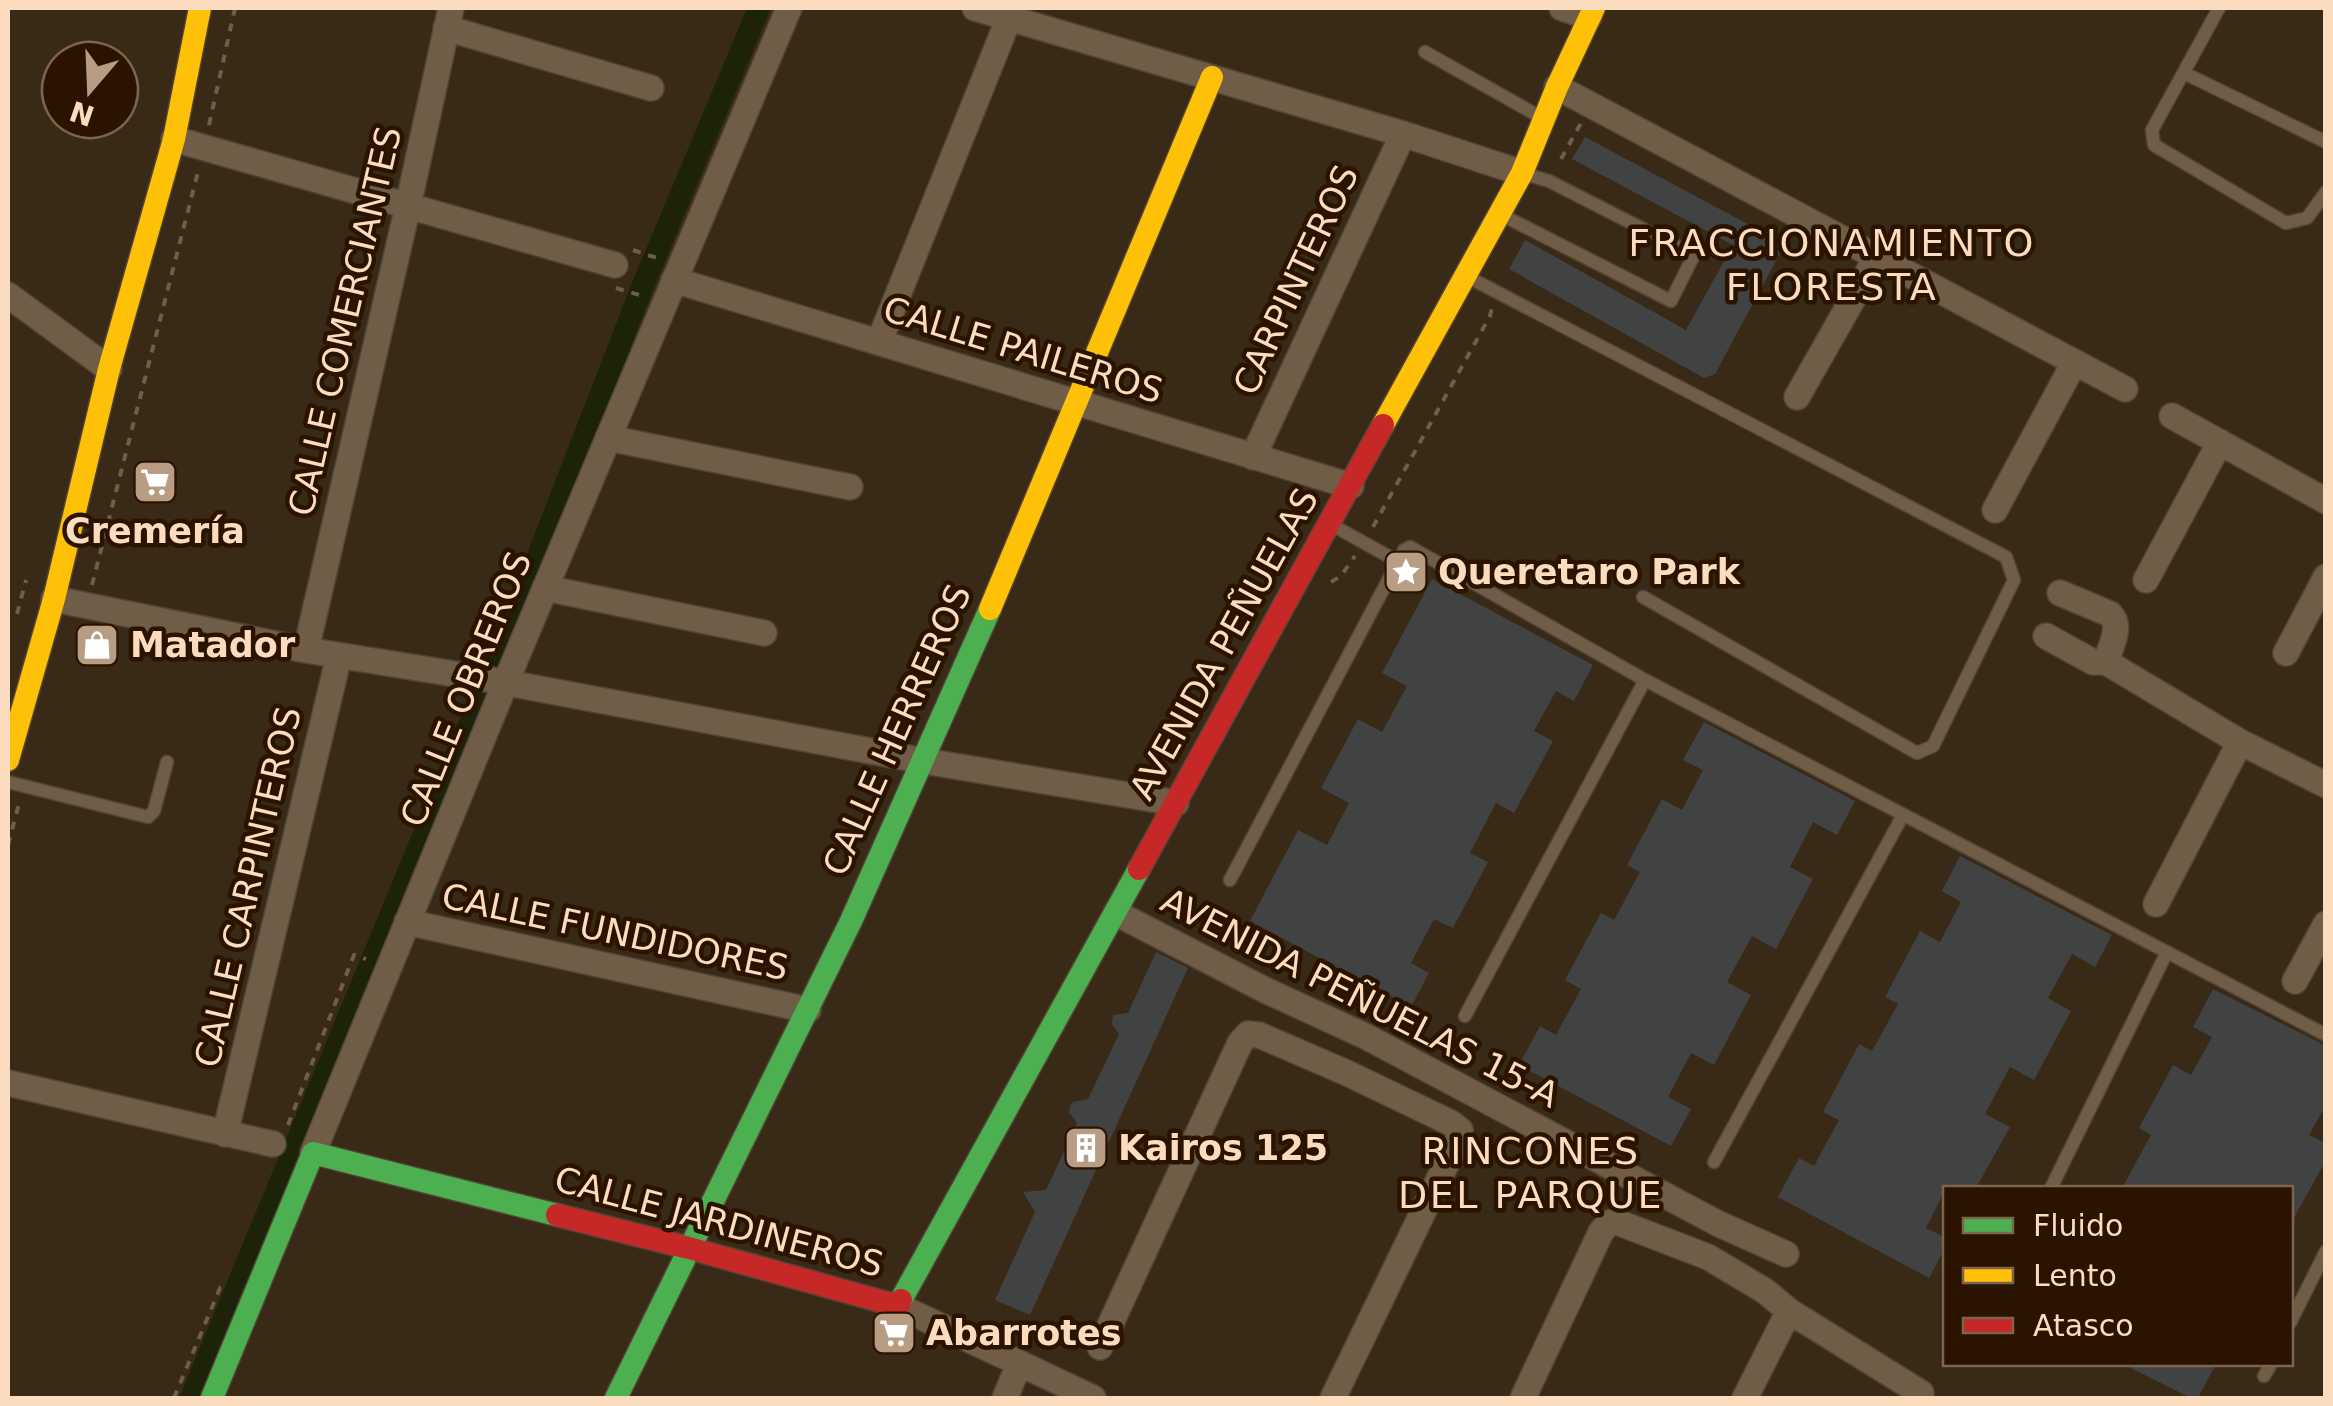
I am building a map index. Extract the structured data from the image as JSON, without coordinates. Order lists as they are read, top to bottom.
{
  "streets": {
    "street": [
      "CARPINTEROS",
      "CALLE COMERCIANTES",
      "CALLE PAILEROS",
      "AVENIDA PEÑUELAS",
      "CALLE OBREROS",
      "CALLE HERREROS",
      "CALLE CARPINTEROS",
      "CALLE FUNDIDORES",
      "AVENIDA PEÑUELAS 15-A",
      "CALLE JARDINEROS"
    ]
  },
  "crossings": [
    ["CARPINTEROS", "CALLE PAILEROS"],
    ["CALLE PAILEROS", "AVENIDA PEÑUELAS"],
    ["CALLE PAILEROS", "CALLE OBREROS"],
    ["CALLE PAILEROS", "CALLE HERREROS"],
    ["AVENIDA PEÑUELAS", "AVENIDA PEÑUELAS 15-A"],
    ["AVENIDA PEÑUELAS", "CALLE JARDINEROS"],
    ["CALLE OBREROS", "CALLE FUNDIDORES"],
    ["CALLE OBREROS", "CALLE JARDINEROS"],
    ["CALLE HERREROS", "CALLE FUNDIDORES"],
    ["CALLE HERREROS", "CALLE JARDINEROS"]
  ],
  "districts": ["FRACCIONAMIENTO FLORESTA", "RINCONES DEL PARQUE"],
  "places": {
    "supermarket": ["Cremería", "Abarrotes"],
    "place": ["Queretaro Park"],
    "shop": ["Matador"],
    "building": ["Kairos 125"]
  },
  "legend": ["Fluido", "Lento", "Atasco"],
  "north": "bottom"
}
